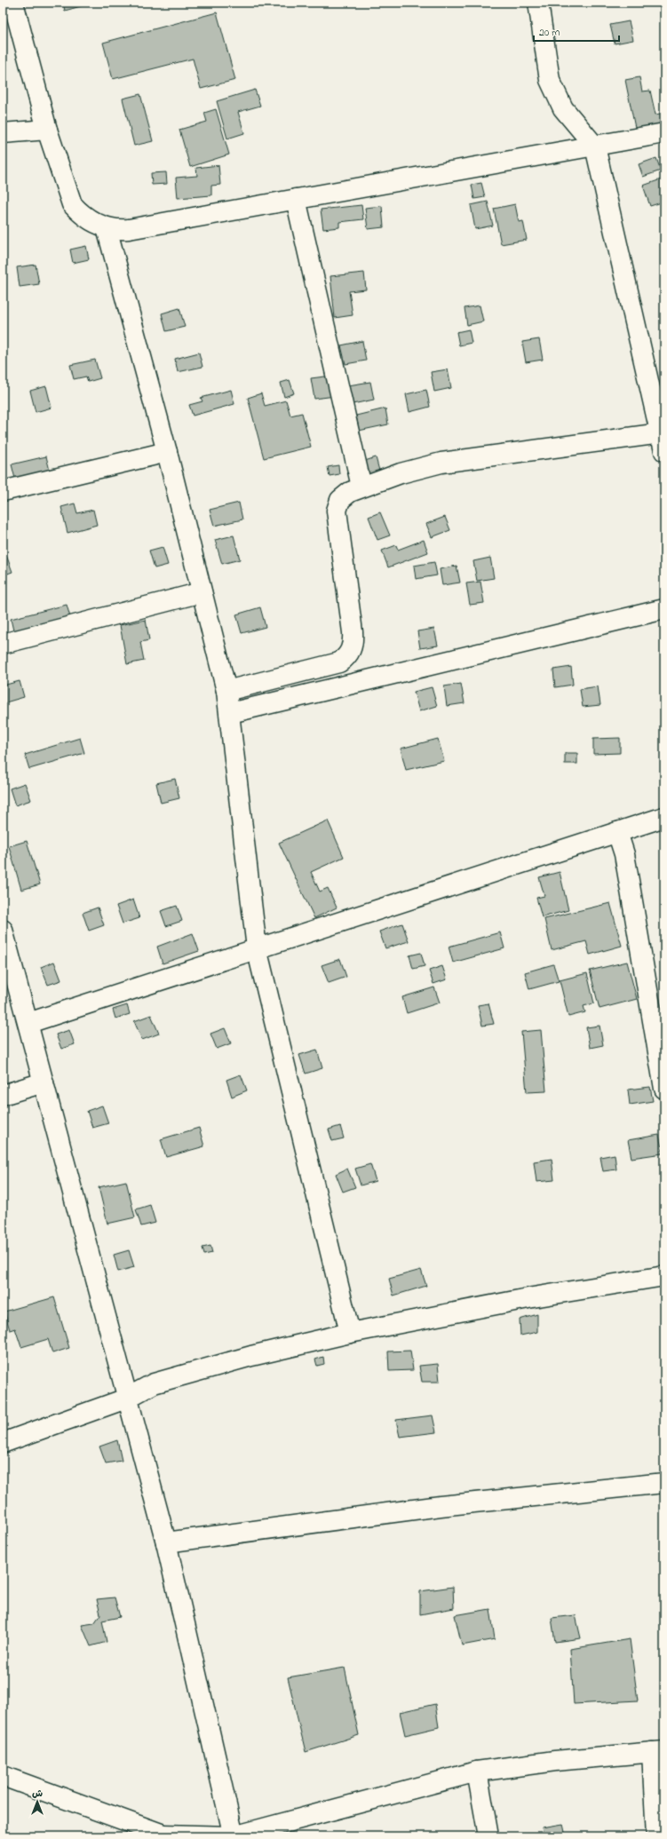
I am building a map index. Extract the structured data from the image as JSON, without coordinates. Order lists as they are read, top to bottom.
{
  "scale_bar": "20 m",
  "north": "top"
}
